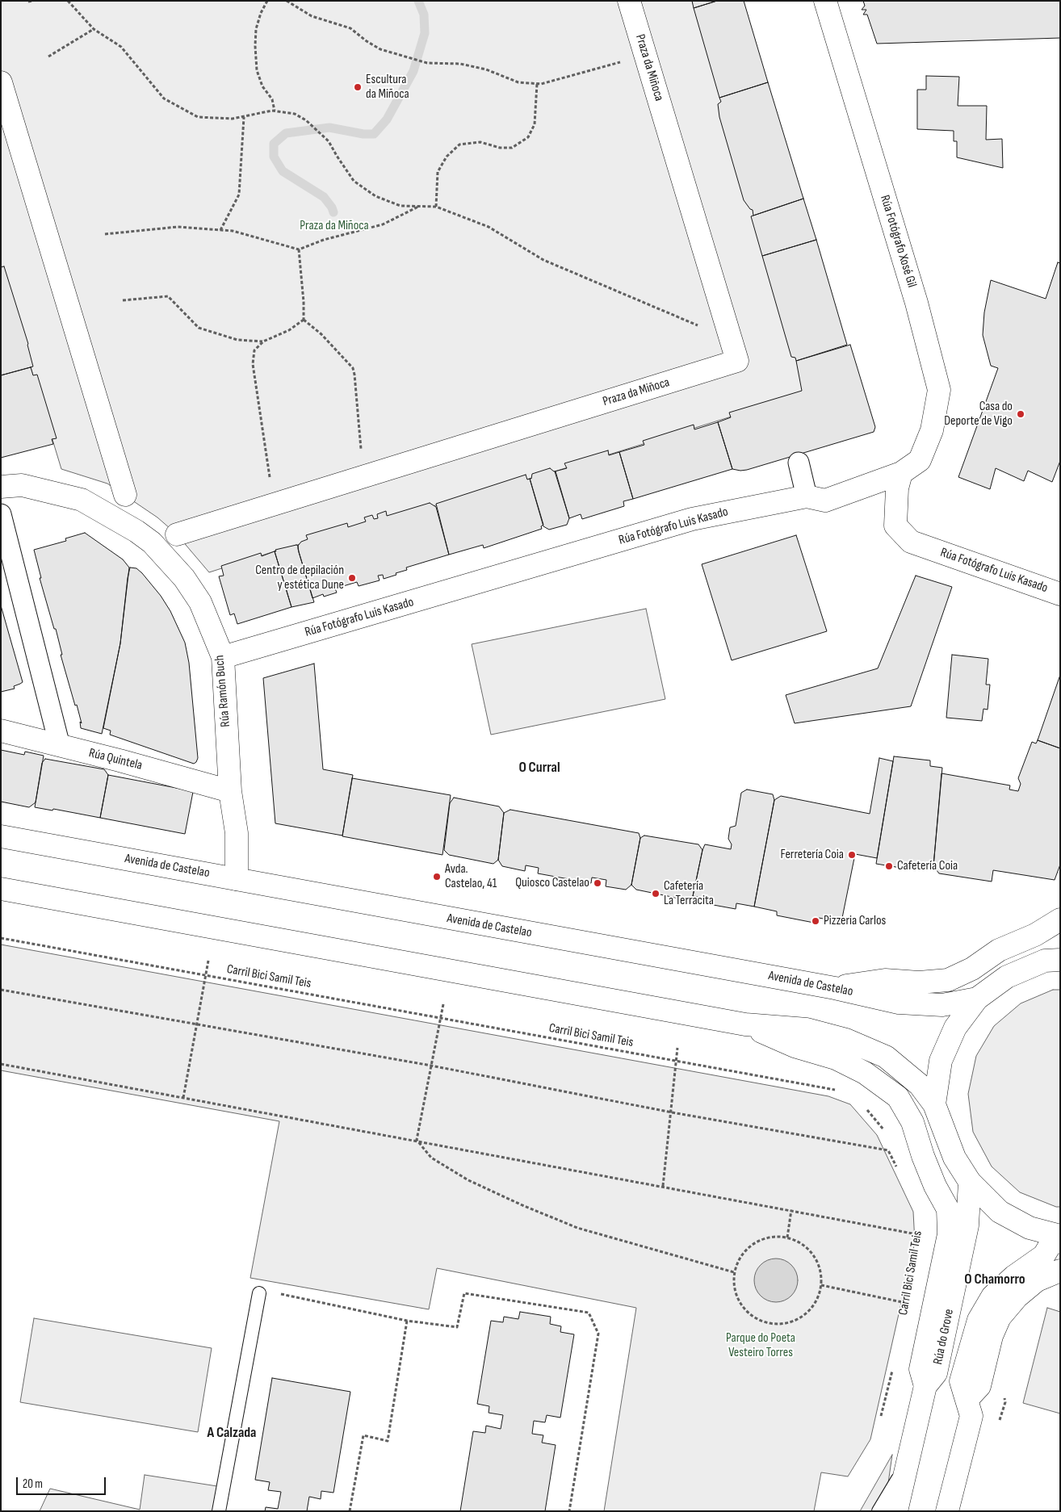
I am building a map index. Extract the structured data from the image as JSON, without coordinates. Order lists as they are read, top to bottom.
{
  "streets": {
    "street": [
      "Praza da Miñoca",
      "Rúa Fotógrafo Xosé Gil",
      "Rúa Fotógrafo Luis Kasado",
      "Rúa Ramón Buch",
      "Rúa Quintela",
      "Avenida de Castelao",
      "Rúa do Grove"
    ],
    "path": ["Carril Bici Samil Teis"]
  },
  "crossings": [
    ["Rúa Fotógrafo Xosé Gil", "Rúa Fotógrafo Luis Kasado"],
    ["Rúa Fotógrafo Luis Kasado", "Rúa Ramón Buch"],
    ["Rúa Ramón Buch", "Rúa Quintela"],
    ["Rúa Ramón Buch", "Avenida de Castelao"]
  ],
  "districts": ["O Curral", "O Chamorro", "A Calzada"],
  "parks": ["Praza da Miñoca", "Parque do Poeta Vesteiro Torres"],
  "places": [
    "Escultura da Miñoca",
    "Casa do Deporte de Vigo",
    "Centro de depilación y estética Dune",
    "Ferretería Coia",
    "Cafetería Coia",
    "Avda. Castelao, 41",
    "Quiosco Castelao",
    "Cafetería La Terracita",
    "Pizzeria Carlos"
  ],
  "scale_bar": "20 m"
}
